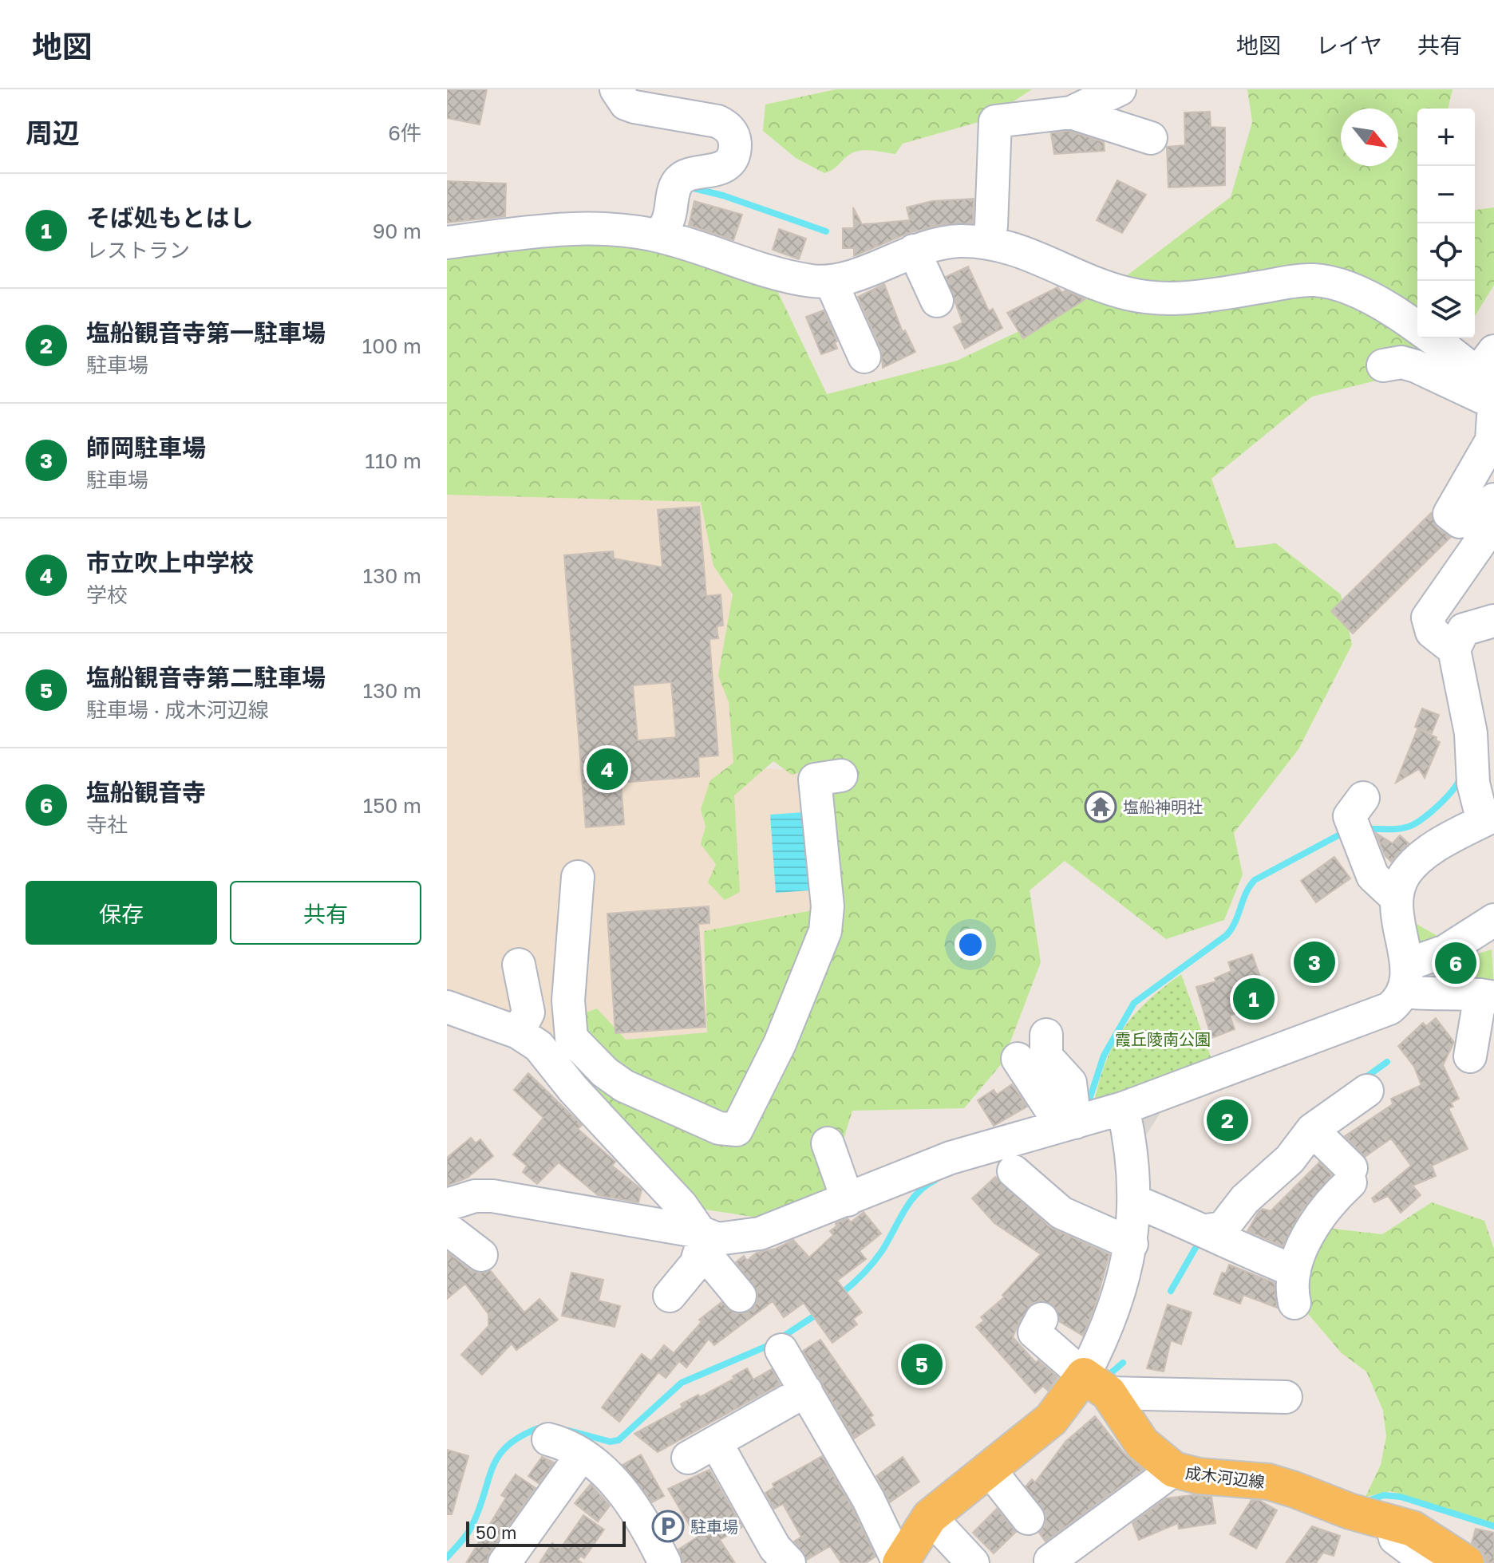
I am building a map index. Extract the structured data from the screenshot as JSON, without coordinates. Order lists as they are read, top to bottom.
{
  "streets": {
    "main road": ["成木河辺線"]
  },
  "parks": ["霞丘陵南公園"],
  "places": {
    "temple": ["塩船神明社"],
    "parking": ["駐車場"]
  },
  "scale_bar": "50 m",
  "north": "bottom right",
  "page": {
    "header": "地図",
    "nav": ["地図", "レイヤ", "共有"],
    "heading": ["周辺", "6件"],
    "map_buttons": ["+", "−"],
    "list": [
      {
        "mark": "1",
        "name": "そば処もとはし",
        "note": "レストラン",
        "value": "90 m"
      },
      {
        "mark": "2",
        "name": "塩船観音寺第一駐車場",
        "note": "駐車場",
        "value": "100 m"
      },
      {
        "mark": "3",
        "name": "師岡駐車場",
        "note": "駐車場",
        "value": "110 m"
      },
      {
        "mark": "4",
        "name": "市立吹上中学校",
        "note": "学校",
        "value": "130 m"
      },
      {
        "mark": "5",
        "name": "塩船観音寺第二駐車場",
        "note": "駐車場 · 成木河辺線",
        "value": "130 m"
      },
      {
        "mark": "6",
        "name": "塩船観音寺",
        "note": "寺社",
        "value": "150 m"
      }
    ],
    "pins": [
      "4",
      "3",
      "6",
      "1",
      "2",
      "5"
    ],
    "buttons": ["保存", "共有"],
    "scale": "50 m"
  }
}
